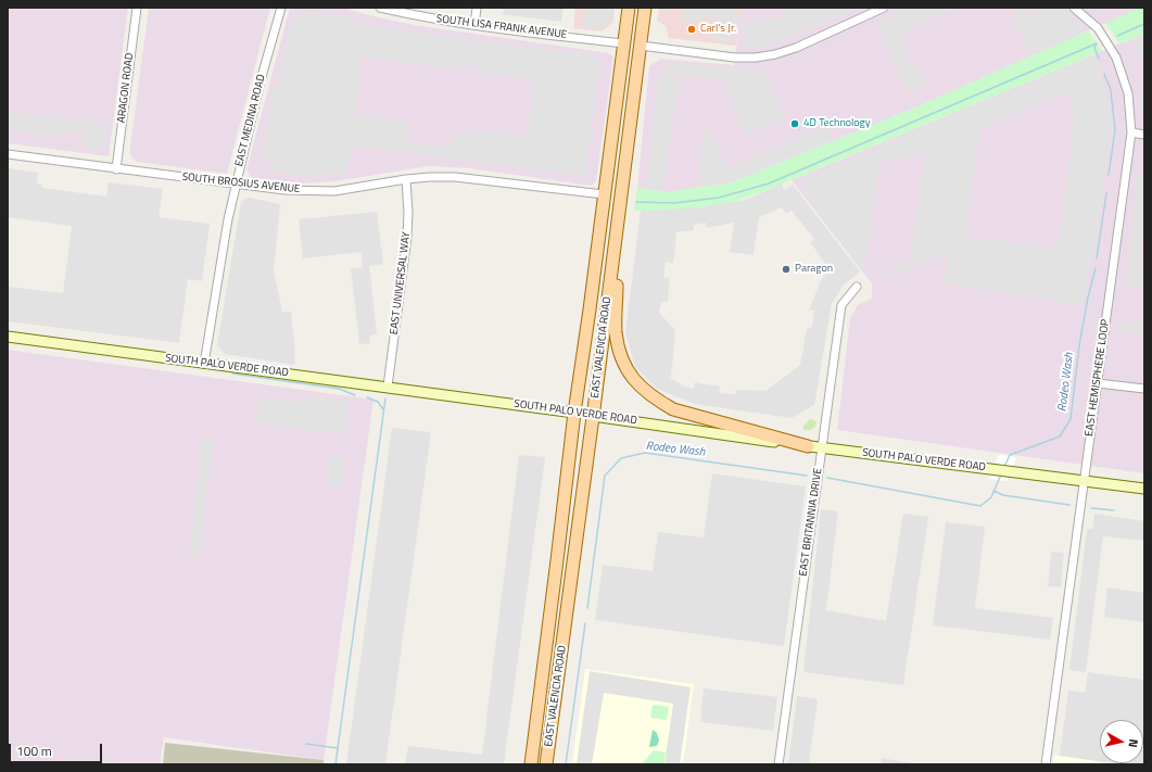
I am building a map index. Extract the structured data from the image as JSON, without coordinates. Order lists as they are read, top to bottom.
{
  "streets": {
    "main road": ["EAST VALENCIA ROAD", "SOUTH PALO VERDE ROAD"],
    "street": [
      "SOUTH LISA FRANK AVENUE",
      "ARAGON ROAD",
      "EAST MEDINA ROAD",
      "SOUTH BROSIUS AVENUE",
      "EAST UNIVERSAL WAY",
      "EAST HEMISPHERE LOOP",
      "EAST BRITANNIA DRIVE"
    ]
  },
  "crossings": [
    ["SOUTH LISA FRANK AVENUE", "EAST VALENCIA ROAD"],
    ["ARAGON ROAD", "SOUTH BROSIUS AVENUE"],
    ["EAST MEDINA ROAD", "SOUTH BROSIUS AVENUE"],
    ["EAST MEDINA ROAD", "SOUTH PALO VERDE ROAD"],
    ["SOUTH BROSIUS AVENUE", "EAST UNIVERSAL WAY"],
    ["SOUTH BROSIUS AVENUE", "EAST VALENCIA ROAD"],
    ["EAST UNIVERSAL WAY", "SOUTH PALO VERDE ROAD"],
    ["EAST VALENCIA ROAD", "SOUTH PALO VERDE ROAD"],
    ["SOUTH PALO VERDE ROAD", "EAST HEMISPHERE LOOP"],
    ["SOUTH PALO VERDE ROAD", "EAST BRITANNIA DRIVE"]
  ],
  "water": ["Rodeo Wash"],
  "places": ["Carl's Jr.", "4D Technology", "Paragon"],
  "scale_bar": "100 m",
  "north": "right"
}
